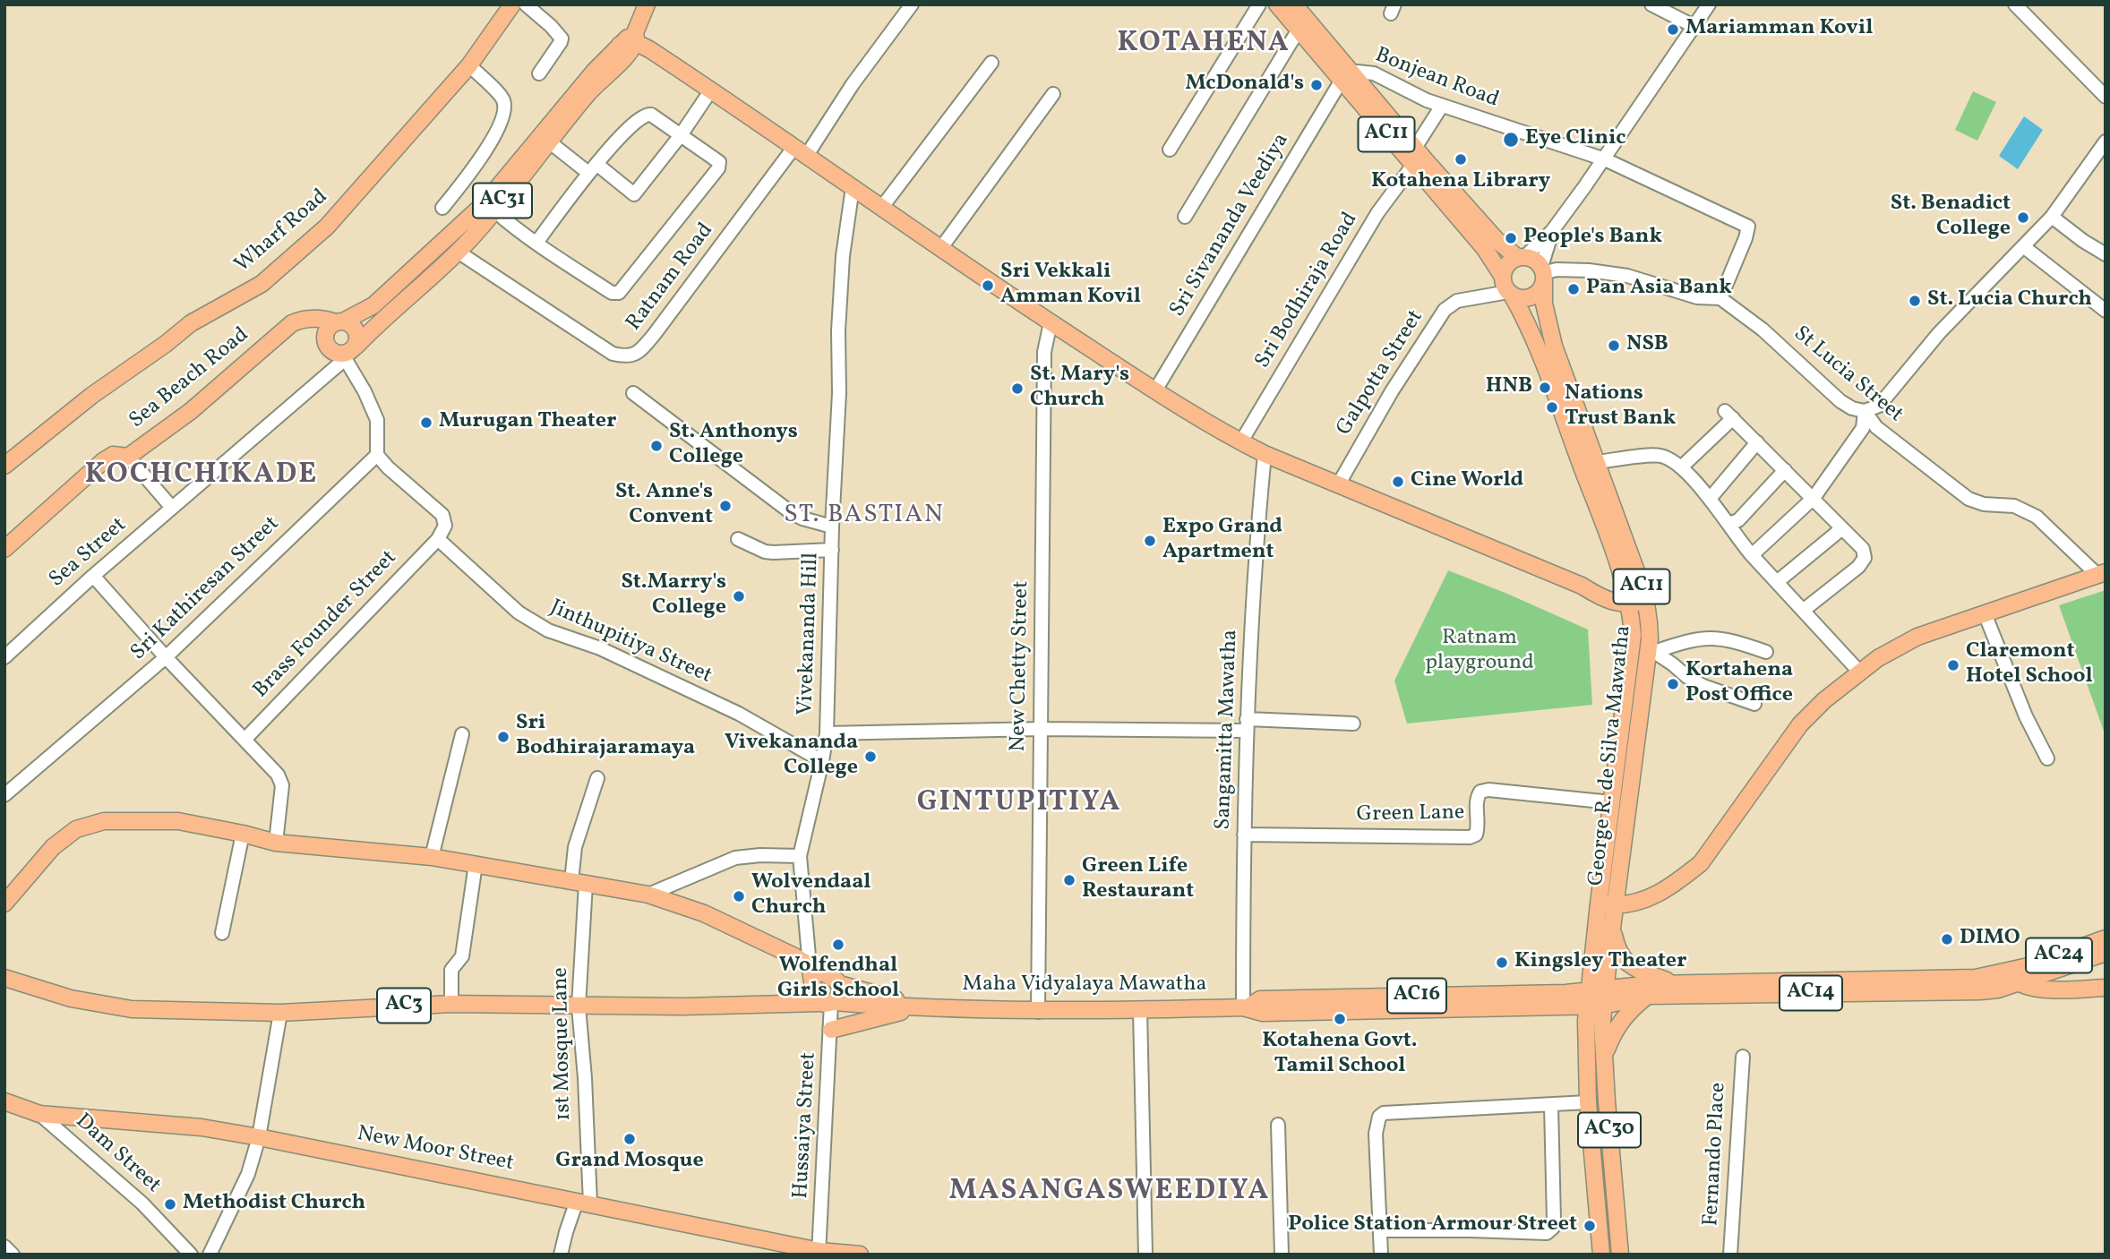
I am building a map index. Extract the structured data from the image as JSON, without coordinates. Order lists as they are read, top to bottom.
{
  "streets": {
    "main road": [
      "AC11",
      "AC31",
      "Wharf Road",
      "Sea Beach Road",
      "George R. de Silva Mawatha",
      "AC24",
      "Maha Vidyalaya Mawatha",
      "AC14",
      "AC16",
      "AC3",
      "AC30",
      "New Moor Street",
      "Dam Street"
    ],
    "street": [
      "Bonjean Road",
      "Sri Sivananda Veediya",
      "Ratnam Road",
      "Sri Bodhiraja Road",
      "Galpotta Street",
      "St Lucia Street",
      "Sea Street",
      "Sri Kathiresan Street",
      "Brass Founder Street",
      "Vivekananda Hill",
      "Jinthupitiya Street",
      "New Chetty Street",
      "Sangamitta Mawatha",
      "Green Lane",
      "1st Mosque Lane",
      "Hussaiya Street",
      "Fernando Place"
    ]
  },
  "crossings": [
    ["Bonjean Road", "Sri Sivananda Veediya"],
    ["Bonjean Road", "St Lucia Street"],
    ["Bonjean Road", "George R. de Silva Mawatha"],
    ["AC31", "Ratnam Road"],
    ["AC31", "Sea Beach Road"],
    ["AC31", "Sea Street"],
    ["Sri Sivananda Veediya", "George R. de Silva Mawatha"],
    ["Sri Bodhiraja Road", "George R. de Silva Mawatha"],
    ["Galpotta Street", "St Lucia Street"],
    ["Galpotta Street", "George R. de Silva Mawatha"],
    ["St Lucia Street", "George R. de Silva Mawatha"],
    ["Sea Beach Road", "Sea Street"],
    ["Brass Founder Street", "Jinthupitiya Street"],
    ["Vivekananda Hill", "Jinthupitiya Street"],
    ["Vivekananda Hill", "Maha Vidyalaya Mawatha"],
    ["New Chetty Street", "Maha Vidyalaya Mawatha"],
    ["Sangamitta Mawatha", "Green Lane"],
    ["Sangamitta Mawatha", "Maha Vidyalaya Mawatha"],
    ["George R. de Silva Mawatha", "Green Lane"],
    ["George R. de Silva Mawatha", "Maha Vidyalaya Mawatha"],
    ["George R. de Silva Mawatha", "AC14"],
    ["George R. de Silva Mawatha", "AC30"],
    ["AC24", "AC14"],
    ["Maha Vidyalaya Mawatha", "AC14"],
    ["Maha Vidyalaya Mawatha", "AC3"],
    ["Maha Vidyalaya Mawatha", "1st Mosque Lane"],
    ["Maha Vidyalaya Mawatha", "Hussaiya Street"],
    ["Maha Vidyalaya Mawatha", "AC30"],
    ["AC14", "AC30"],
    ["AC3", "1st Mosque Lane"],
    ["AC3", "Hussaiya Street"],
    ["1st Mosque Lane", "New Moor Street"],
    ["Hussaiya Street", "New Moor Street"],
    ["New Moor Street", "Dam Street"]
  ],
  "districts": [
    "KOTAHENA",
    "KOCHCHIKADE",
    "ST. BASTIAN",
    "GINTUPITIYA",
    "MASANGASWEEDIYA"
  ],
  "parks": ["Ratnam playground"],
  "places": [
    "Mariamman Kovil",
    "McDonald's",
    "Eye Clinic",
    "Kotahena Library",
    "St. Benadict College",
    "People's Bank",
    "Sri Vekkali Amman Kovil",
    "Pan Asia Bank",
    "St. Lucia Church",
    "NSB",
    "HNB",
    "St. Mary's Church",
    "Nations Trust Bank",
    "Murugan Theater",
    "St. Anthonys College",
    "Cine World",
    "St. Anne's Convent",
    "Expo Grand Apartment",
    "St.Marry's College",
    "Claremont Hotel School",
    "Kortahena Post Office",
    "Sri Bodhirajaramaya",
    "Vivekananda College",
    "Green Life Restaurant",
    "Wolvendaal Church",
    "DIMO",
    "Wolfendhal Girls School",
    "Kingsley Theater",
    "Kotahena Govt. Tamil School",
    "Grand Mosque",
    "Methodist Church",
    "Police Station Armour Street"
  ]
}
